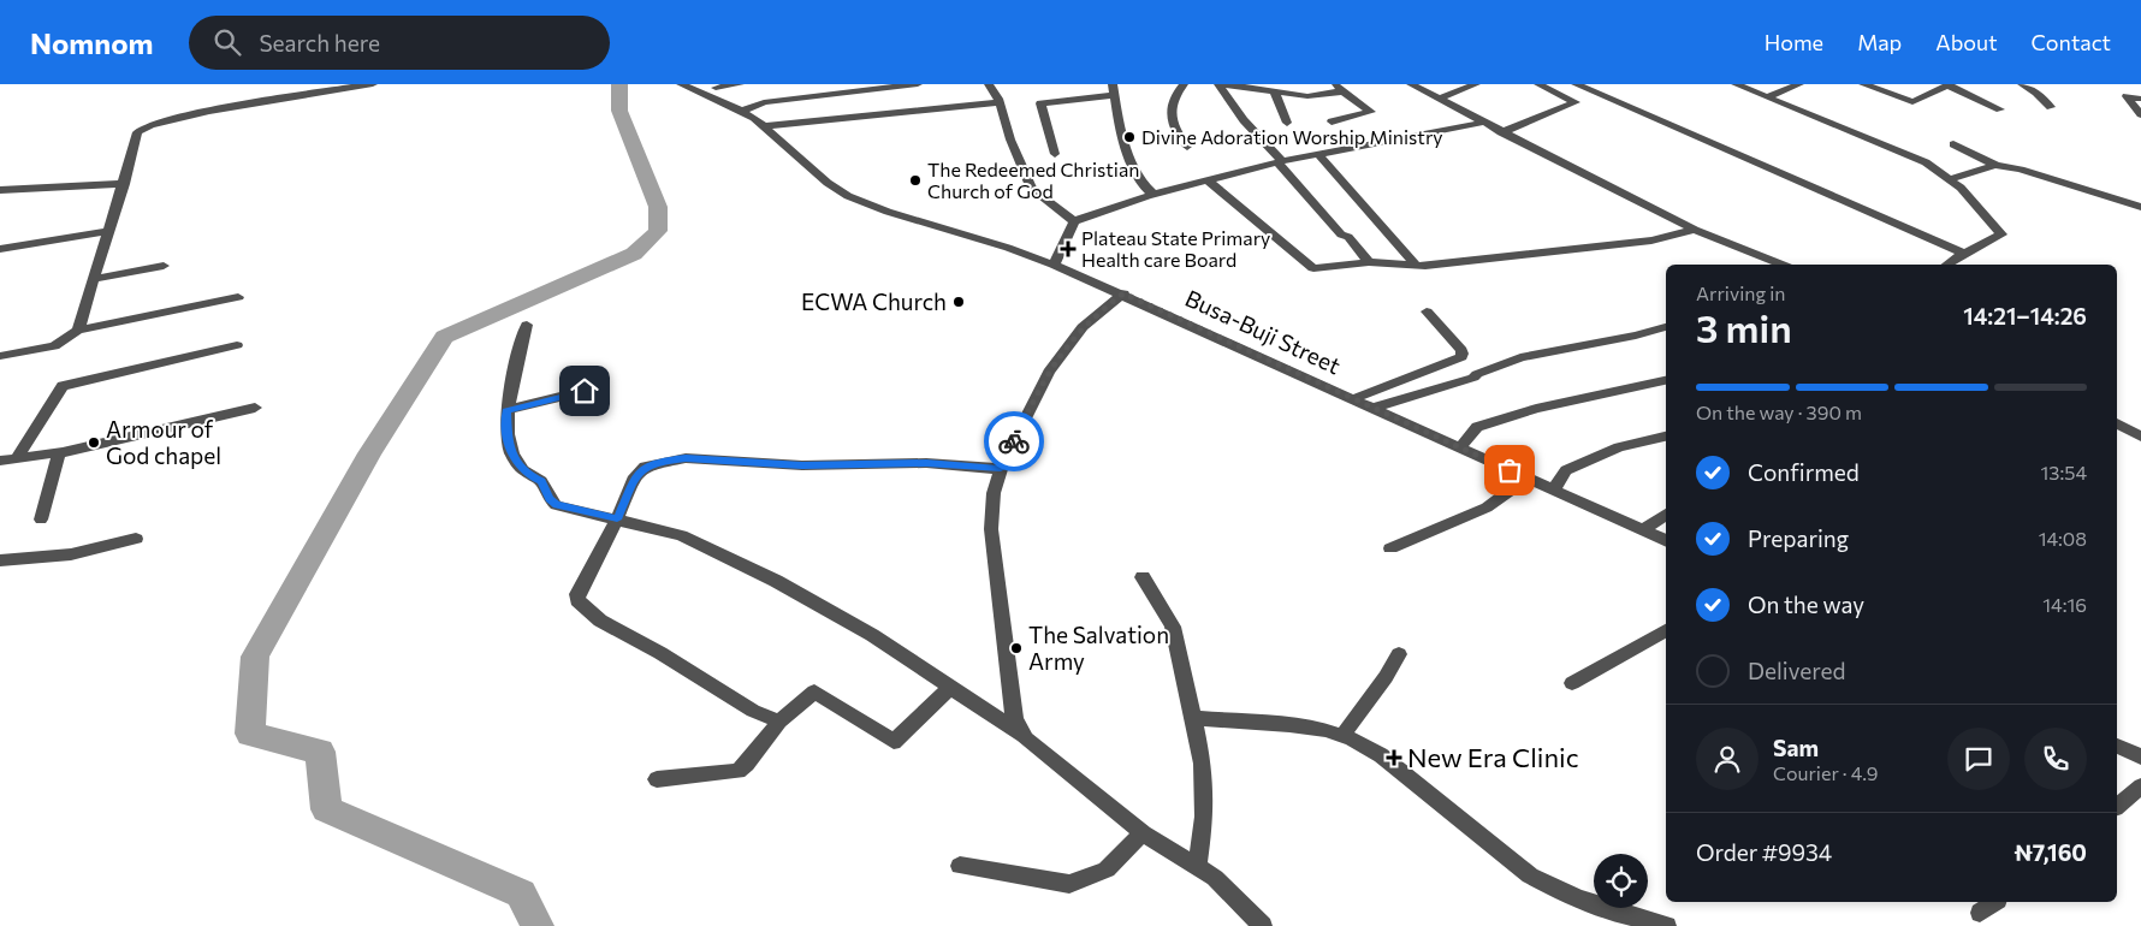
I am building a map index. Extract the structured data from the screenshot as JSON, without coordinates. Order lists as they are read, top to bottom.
{
  "streets": {
    "street": ["Busa-Buji Street"]
  },
  "places": {
    "other": [
      "Divine Adoration Worship Ministry",
      "The Redeemed Christian Church of God",
      "ECWA Church",
      "Armour of God chapel",
      "The Salvation Army"
    ],
    "health": ["Plateau State Primary Health care Board", "New Era Clinic"]
  },
  "page": {
    "header": "Nomnom",
    "search": "Search here",
    "nav": [
      "Home",
      "Map",
      "About",
      "Contact"
    ],
    "heading": ["3 min", "Arriving in", "14:21–14:26"],
    "panel": [
      "Sam",
      "Courier · 4.9",
      "Order #9934",
      "₦7,160"
    ],
    "bar": "On the way · 390 m",
    "list": [
      ["Confirmed", "13:54"],
      ["Preparing", "14:08"],
      ["On the way", "14:16"],
      "Delivered"
    ]
  }
}
